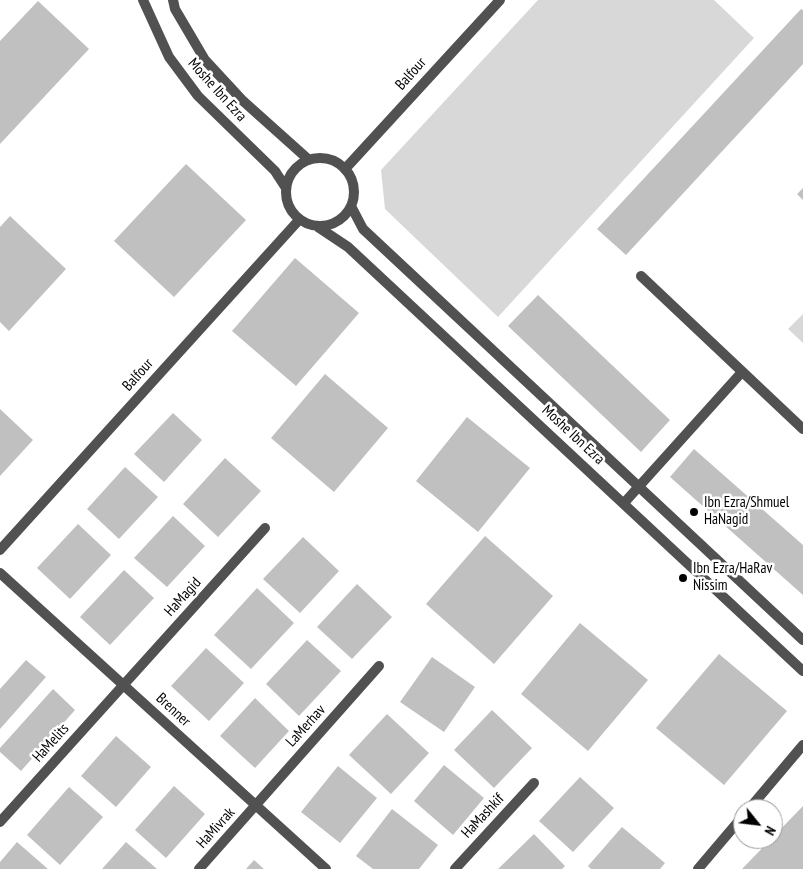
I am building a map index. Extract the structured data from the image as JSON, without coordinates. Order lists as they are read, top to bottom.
{
  "streets": {
    "street": [
      "Balfour",
      "Moshe Ibn Ezra",
      "HaMagid",
      "Brenner",
      "LaMerhav",
      "HaMelits",
      "HaMashkif",
      "HaMivrak"
    ]
  },
  "crossings": [
    ["Balfour", "Moshe Ibn Ezra"],
    ["HaMagid", "Brenner"],
    ["HaMagid", "HaMelits"],
    ["Brenner", "LaMerhav"],
    ["Brenner", "HaMelits"],
    ["Brenner", "HaMivrak"],
    ["LaMerhav", "HaMivrak"]
  ],
  "places": ["Ibn Ezra/Shmuel HaNagid", "Ibn Ezra/HaRav Nissim"],
  "north": "bottom right"
}
